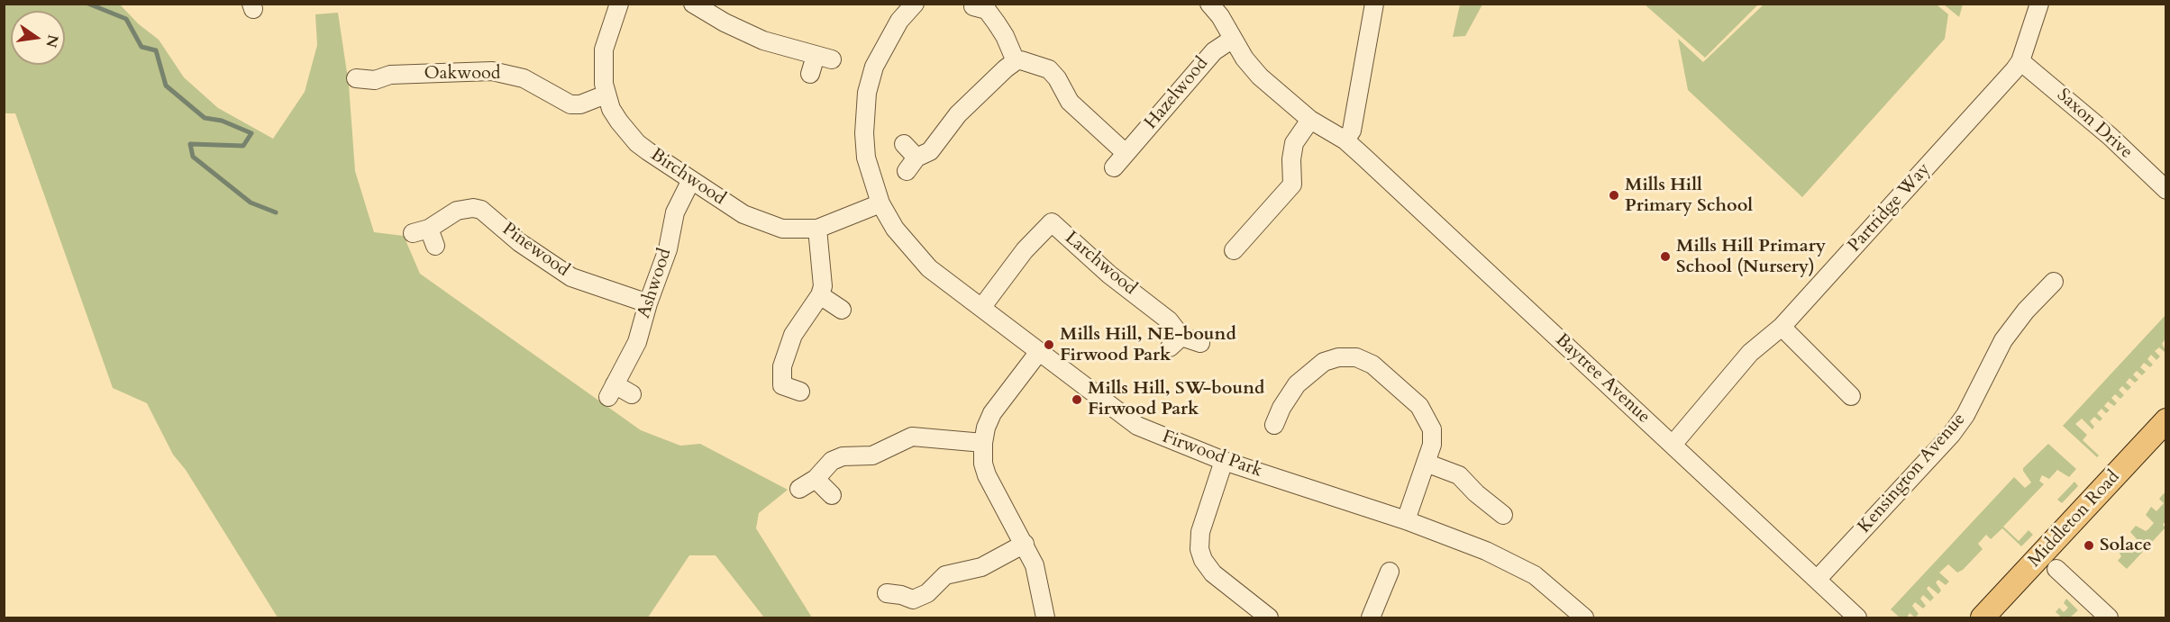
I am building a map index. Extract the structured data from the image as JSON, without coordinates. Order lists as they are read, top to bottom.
{
  "streets": {
    "main road": ["Middleton Road"],
    "street": [
      "Oakwood",
      "Hazelwood",
      "Saxon Drive",
      "Birchwood",
      "Partridge Way",
      "Pinewood",
      "Larchwood",
      "Ashwood",
      "Baytree Avenue",
      "Firwood Park",
      "Kensington Avenue"
    ]
  },
  "crossings": [
    ["Oakwood", "Birchwood"],
    ["Saxon Drive", "Partridge Way"],
    ["Birchwood", "Ashwood"],
    ["Birchwood", "Firwood Park"],
    ["Partridge Way", "Baytree Avenue"],
    ["Pinewood", "Ashwood"],
    ["Larchwood", "Firwood Park"],
    ["Baytree Avenue", "Kensington Avenue"]
  ],
  "places": [
    "Mills Hill Primary School",
    "Mills Hill Primary School (Nursery)",
    "Mills Hill, NE-bound Firwood Park",
    "Mills Hill, SW-bound Firwood Park",
    "Solace"
  ],
  "north": "right"
}
